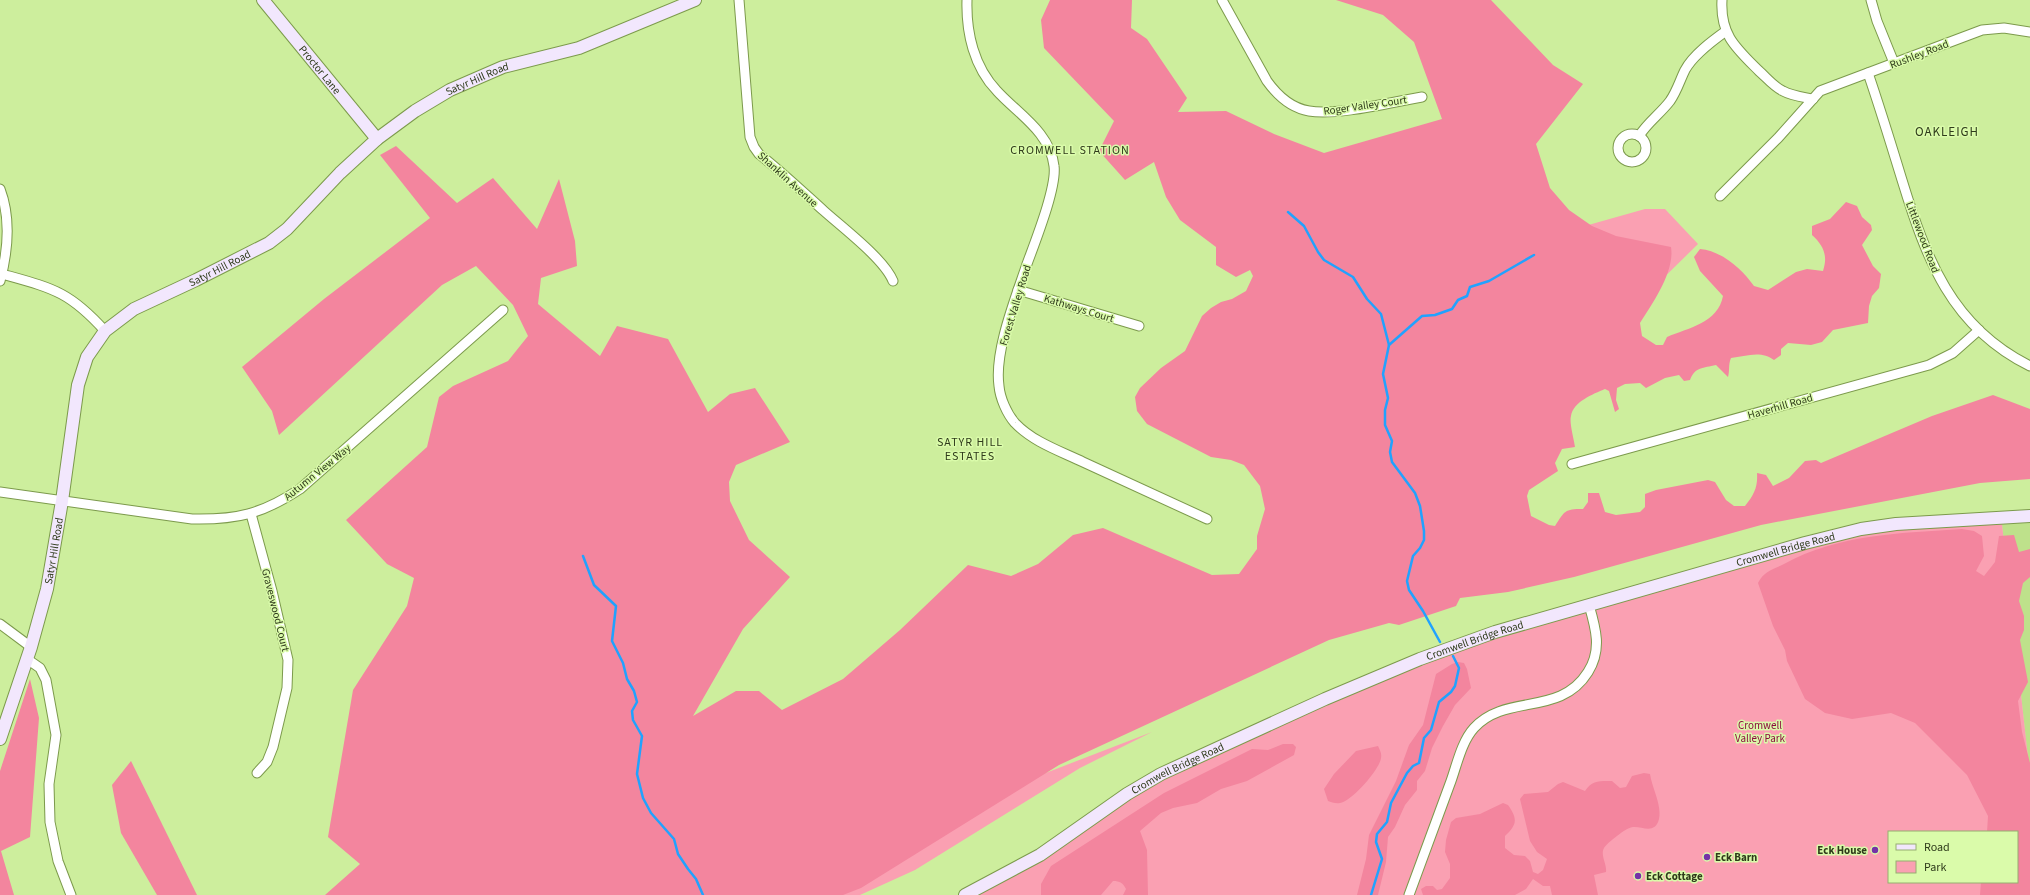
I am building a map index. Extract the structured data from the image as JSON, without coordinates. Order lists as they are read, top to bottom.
{
  "streets": {
    "street": [
      "Rushley Road",
      "Proctor Lane",
      "Satyr Hill Road",
      "Roger Valley Court",
      "Shanklin Avenue",
      "Littlewood Road",
      "Forest Valley Road",
      "Kathways Court",
      "Haverhill Road",
      "Autumn View Way",
      "Cromwell Bridge Road",
      "Graveswood Court"
    ]
  },
  "crossings": [
    ["Rushley Road", "Littlewood Road"],
    ["Proctor Lane", "Satyr Hill Road"],
    ["Satyr Hill Road", "Autumn View Way"],
    ["Littlewood Road", "Haverhill Road"],
    ["Forest Valley Road", "Kathways Court"],
    ["Autumn View Way", "Graveswood Court"]
  ],
  "districts": ["OAKLEIGH", "CROMWELL STATION", "SATYR HILL ESTATES"],
  "parks": ["Cromwell Valley Park"],
  "places": ["Eck House", "Eck Barn", "Eck Cottage"],
  "legend": ["Road", "Park"]
}
